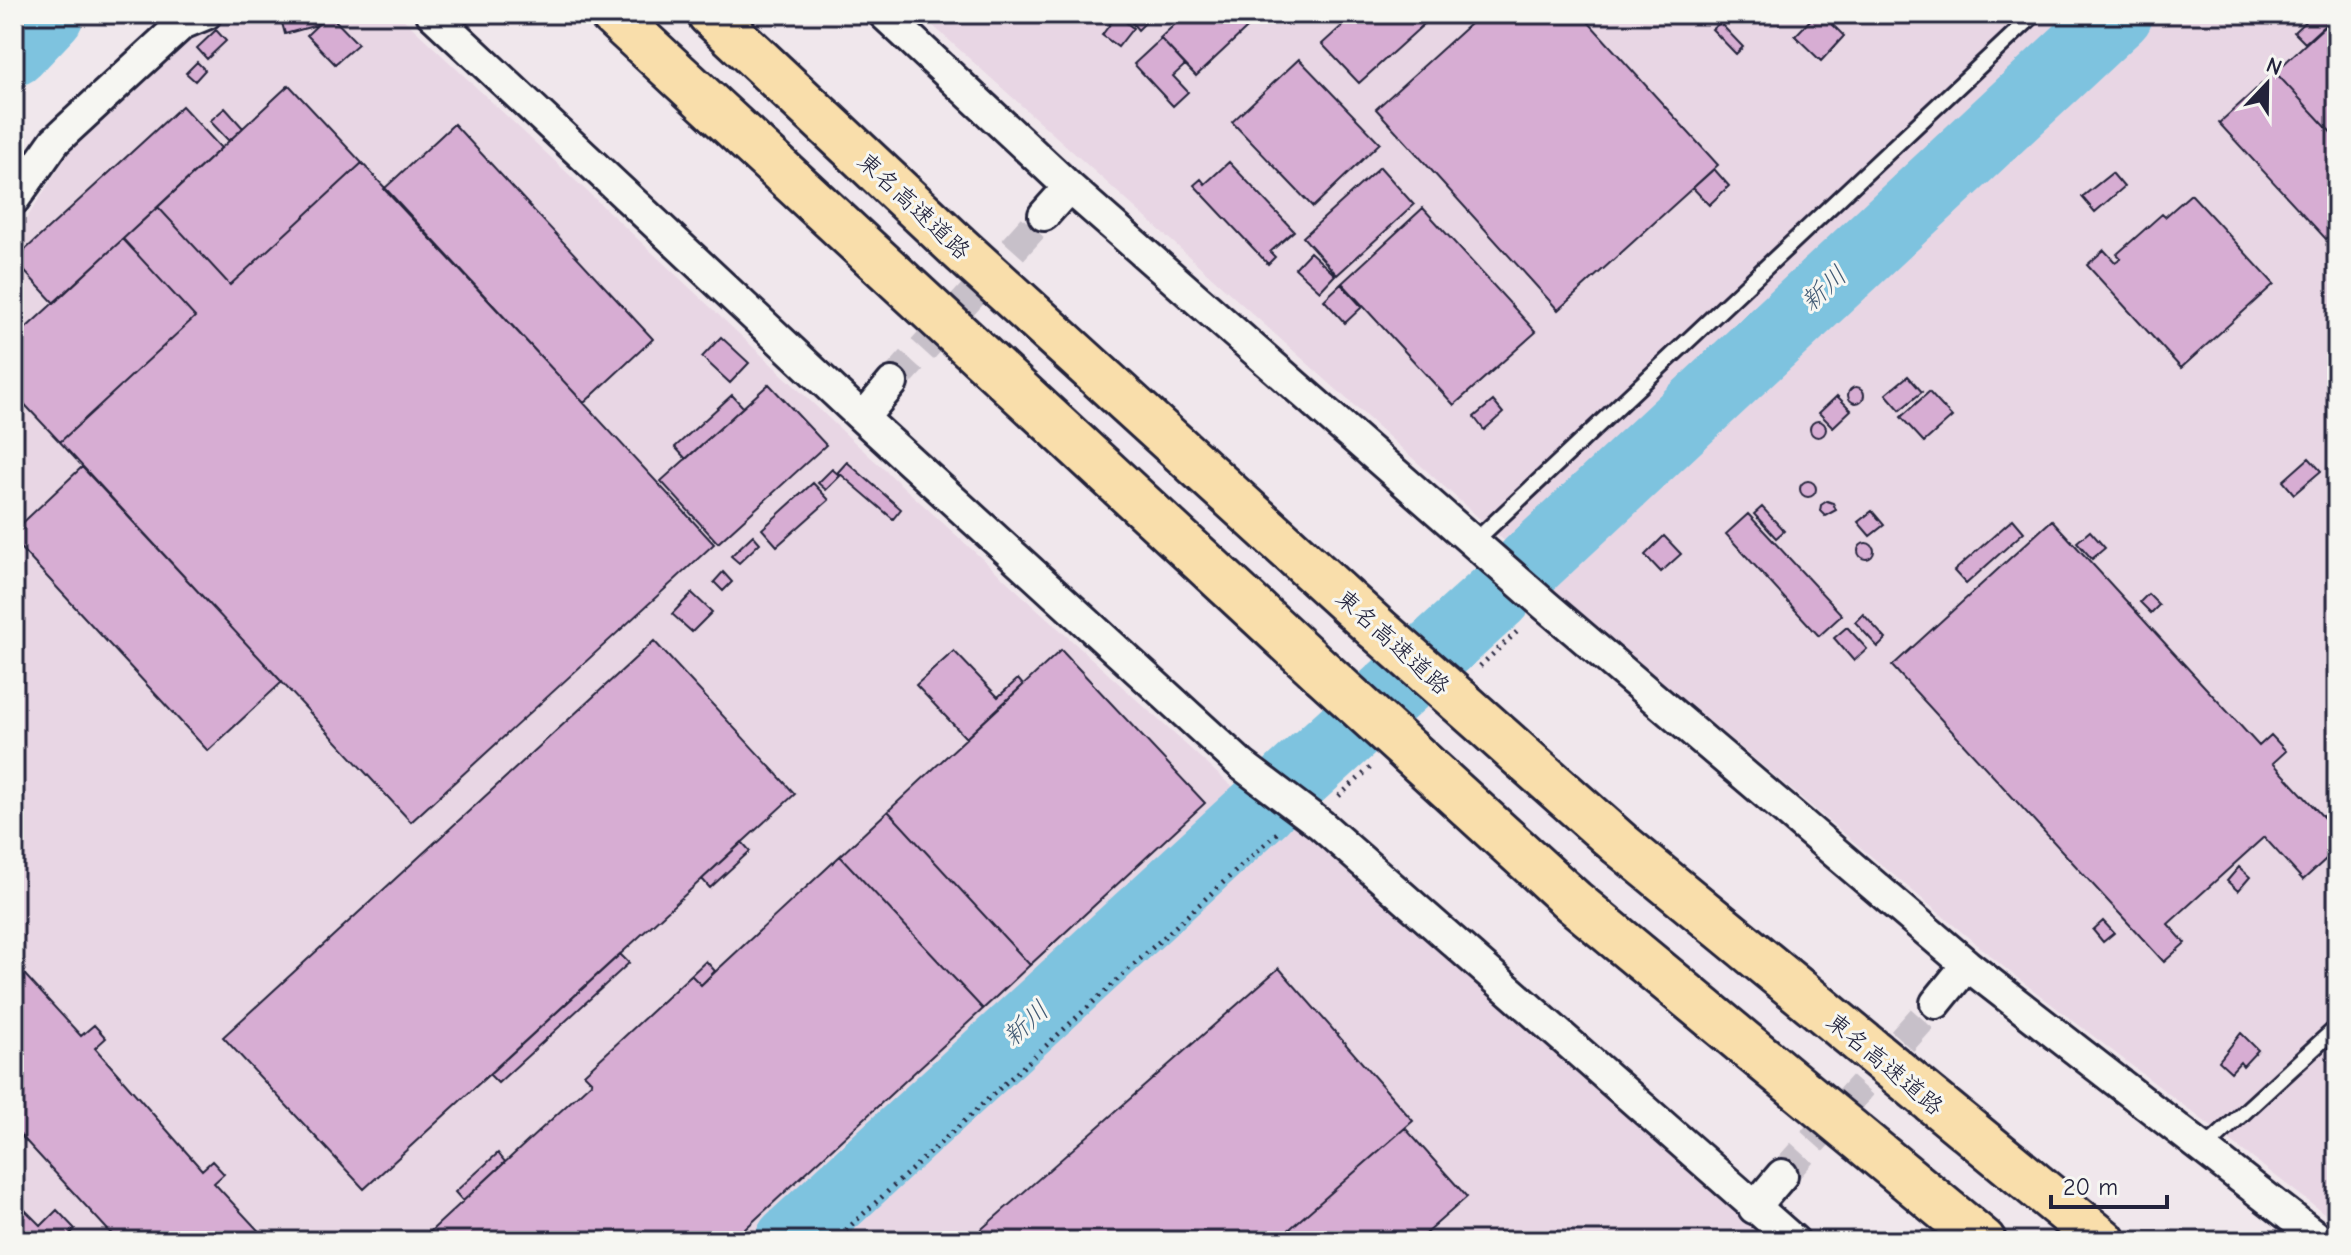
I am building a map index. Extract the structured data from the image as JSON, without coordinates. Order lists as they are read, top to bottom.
{
  "streets": {
    "highway": ["東名高速道路"]
  },
  "water": ["新川"],
  "scale_bar": "20 m",
  "north": "top"
}
